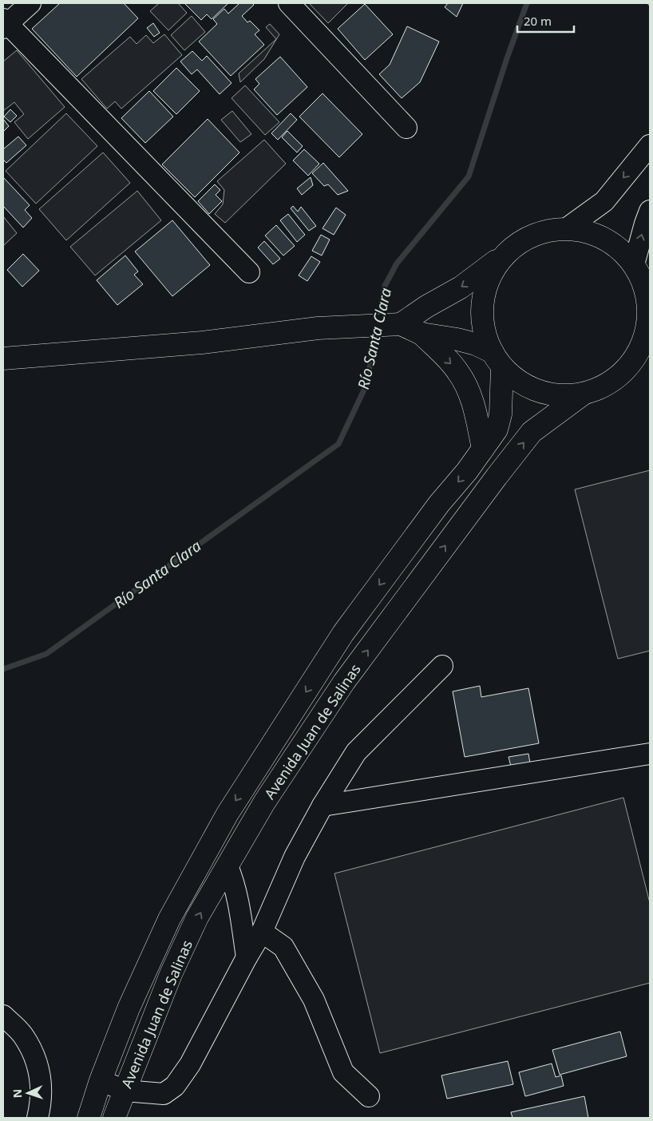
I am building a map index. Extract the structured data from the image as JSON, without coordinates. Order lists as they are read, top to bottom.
{
  "streets": {
    "main road": ["Avenida Juan de Salinas"]
  },
  "water": ["Río Santa Clara"],
  "scale_bar": "20 m",
  "north": "left"
}
